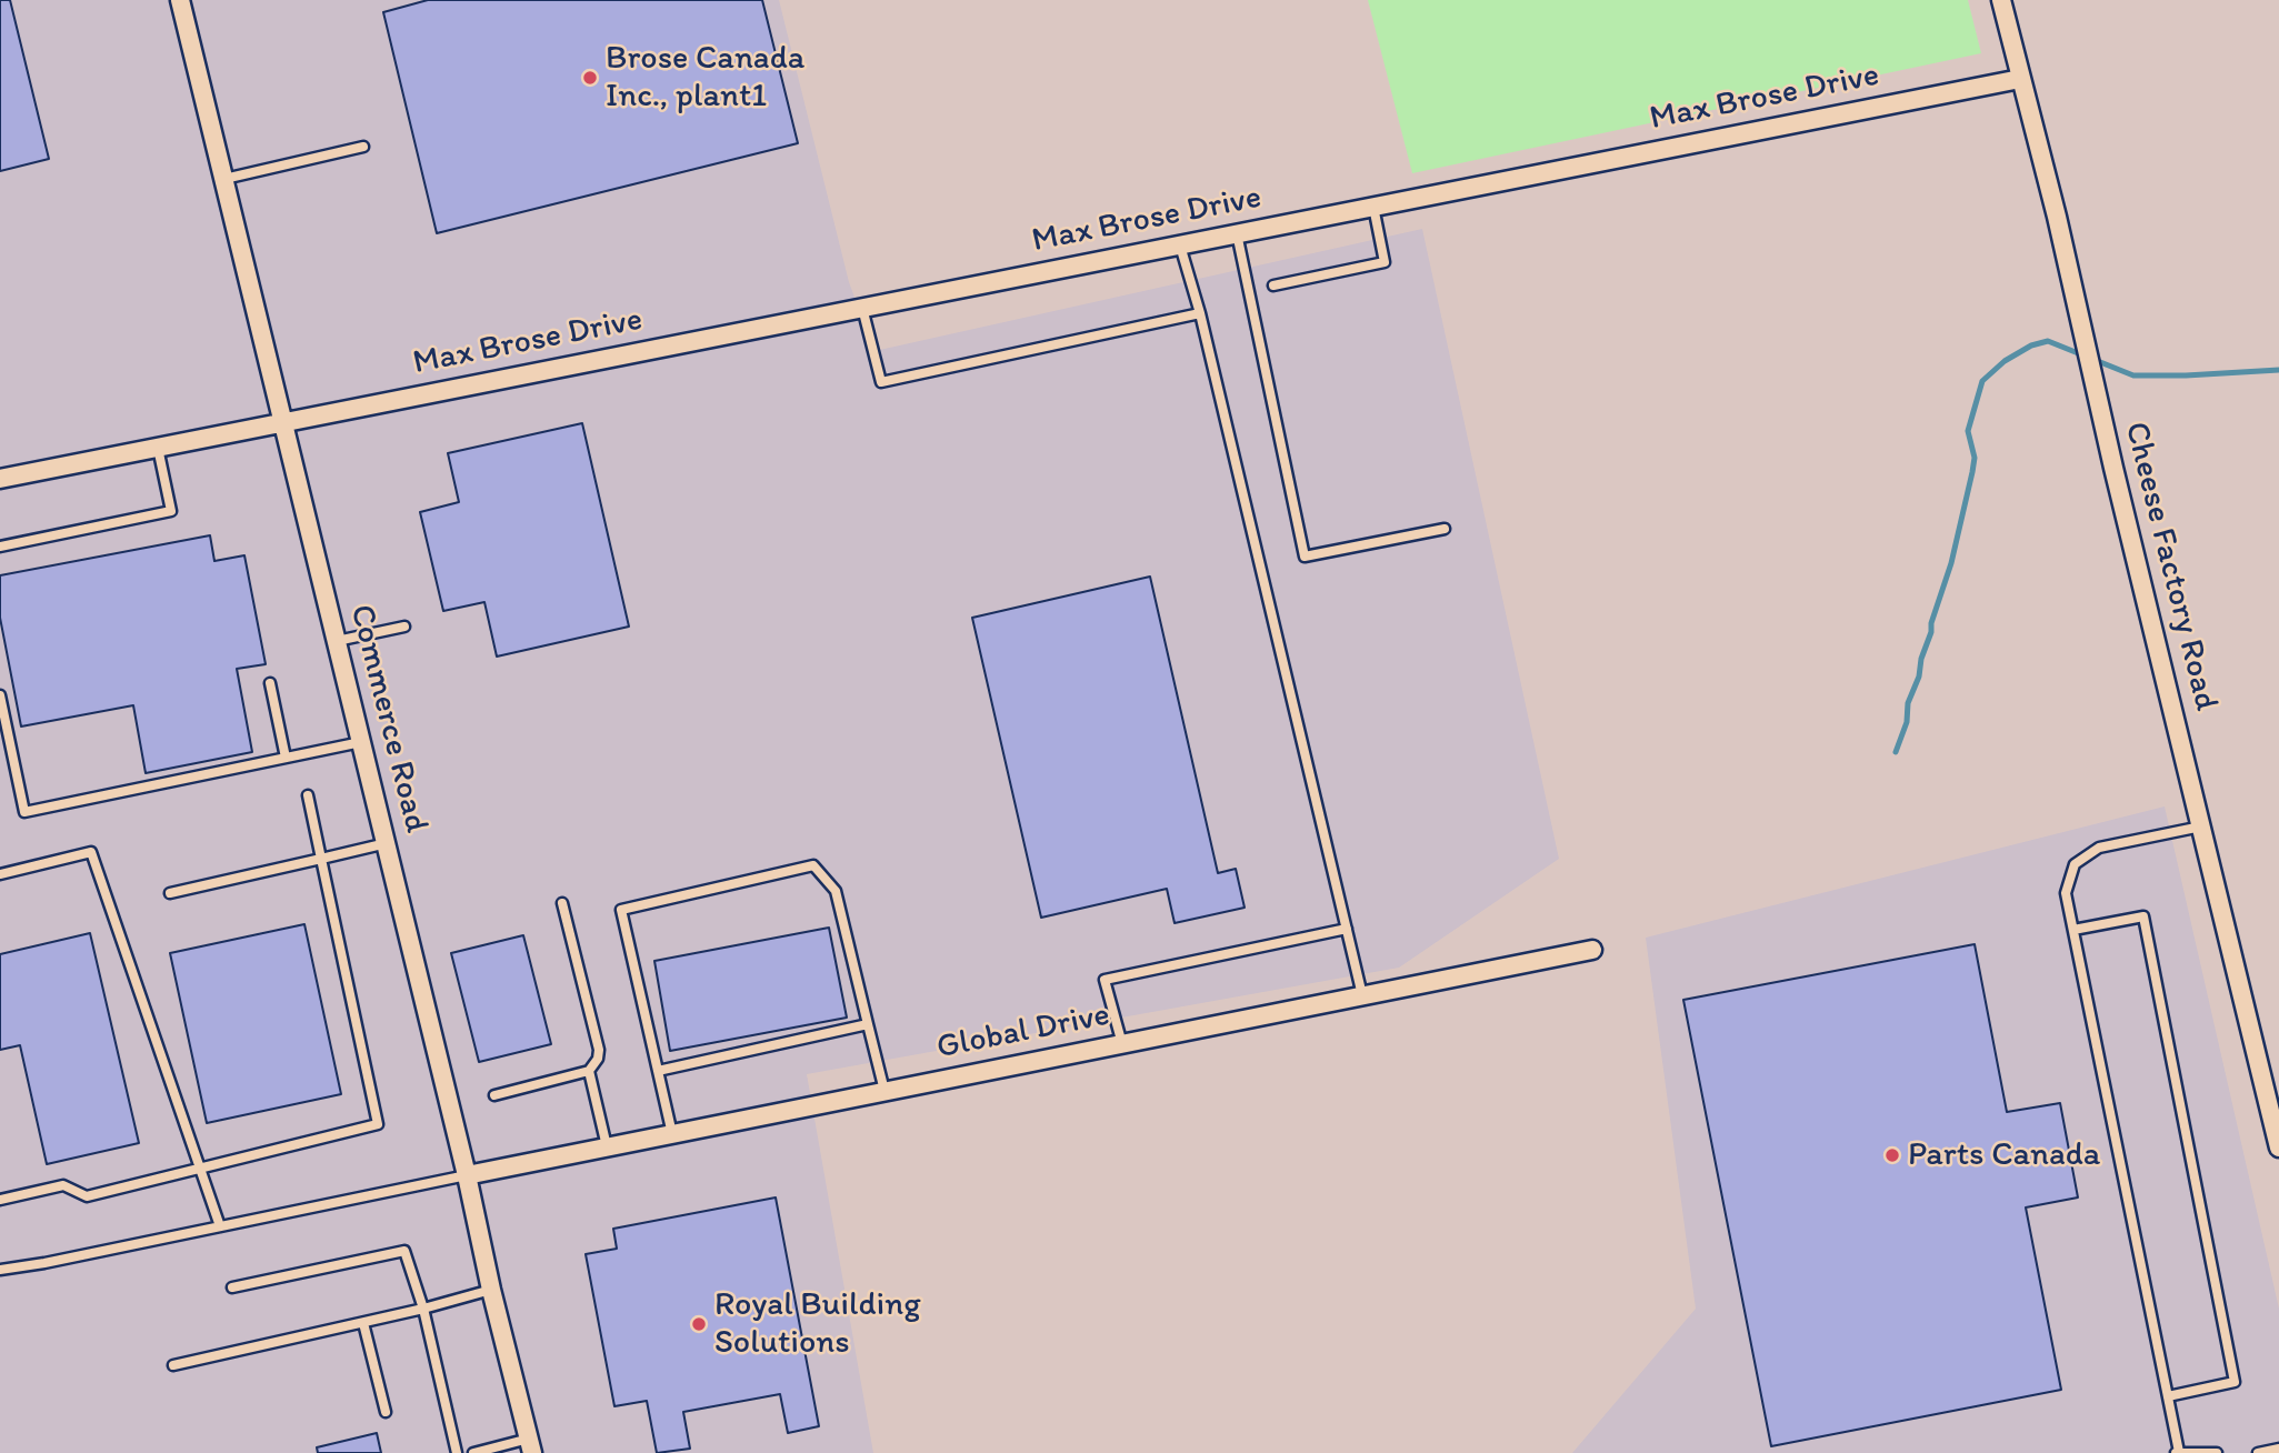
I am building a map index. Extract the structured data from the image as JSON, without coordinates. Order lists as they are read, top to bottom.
{
  "streets": {
    "street": [
      "Max Brose Drive",
      "Cheese Factory Road",
      "Commerce Road",
      "Global Drive"
    ]
  },
  "crossings": [
    ["Max Brose Drive", "Cheese Factory Road"],
    ["Max Brose Drive", "Commerce Road"],
    ["Commerce Road", "Global Drive"]
  ],
  "places": ["Brose Canada Inc., plant1", "Parts Canada", "Royal Building Solutions"]
}
